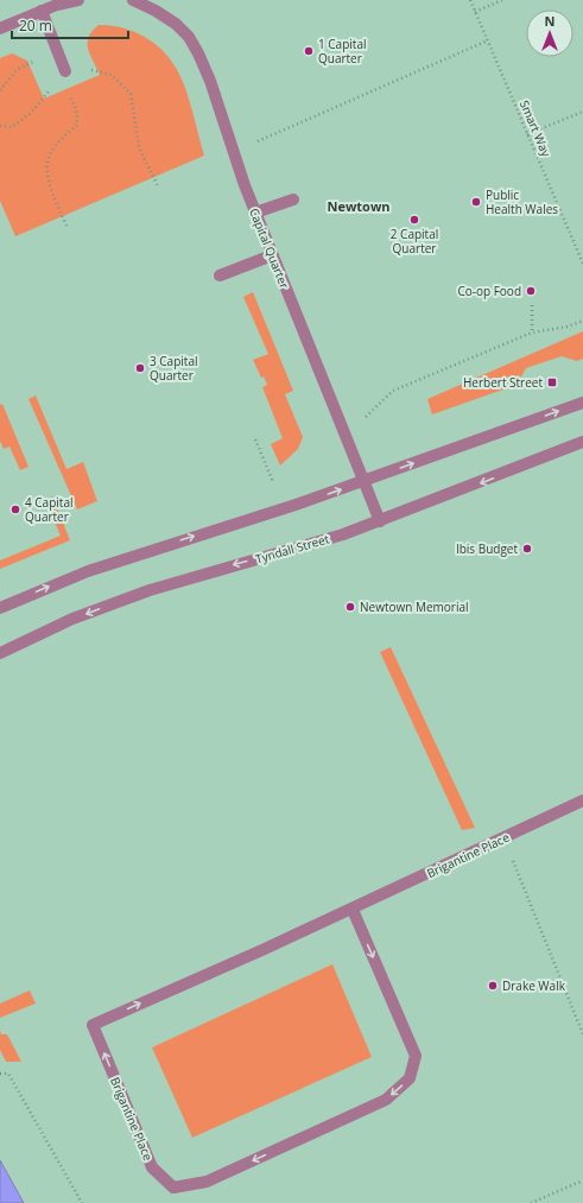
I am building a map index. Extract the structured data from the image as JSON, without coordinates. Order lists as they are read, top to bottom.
{
  "streets": {
    "street": ["Capital Quarter", "Tyndall Street", "Brigantine Place"],
    "path": ["Smart Way"]
  },
  "crossings": [
    ["Capital Quarter", "Tyndall Street"]
  ],
  "districts": ["Newtown"],
  "places": {
    "other": [
      "1 Capital Quarter",
      "Public Health Wales",
      "2 Capital Quarter",
      "Co-op Food",
      "3 Capital Quarter",
      "4 Capital Quarter",
      "Ibis Budget",
      "Newtown Memorial",
      "Drake Walk"
    ],
    "transit": ["Herbert Street"]
  },
  "scale_bar": "20 m",
  "north": "top"
}
